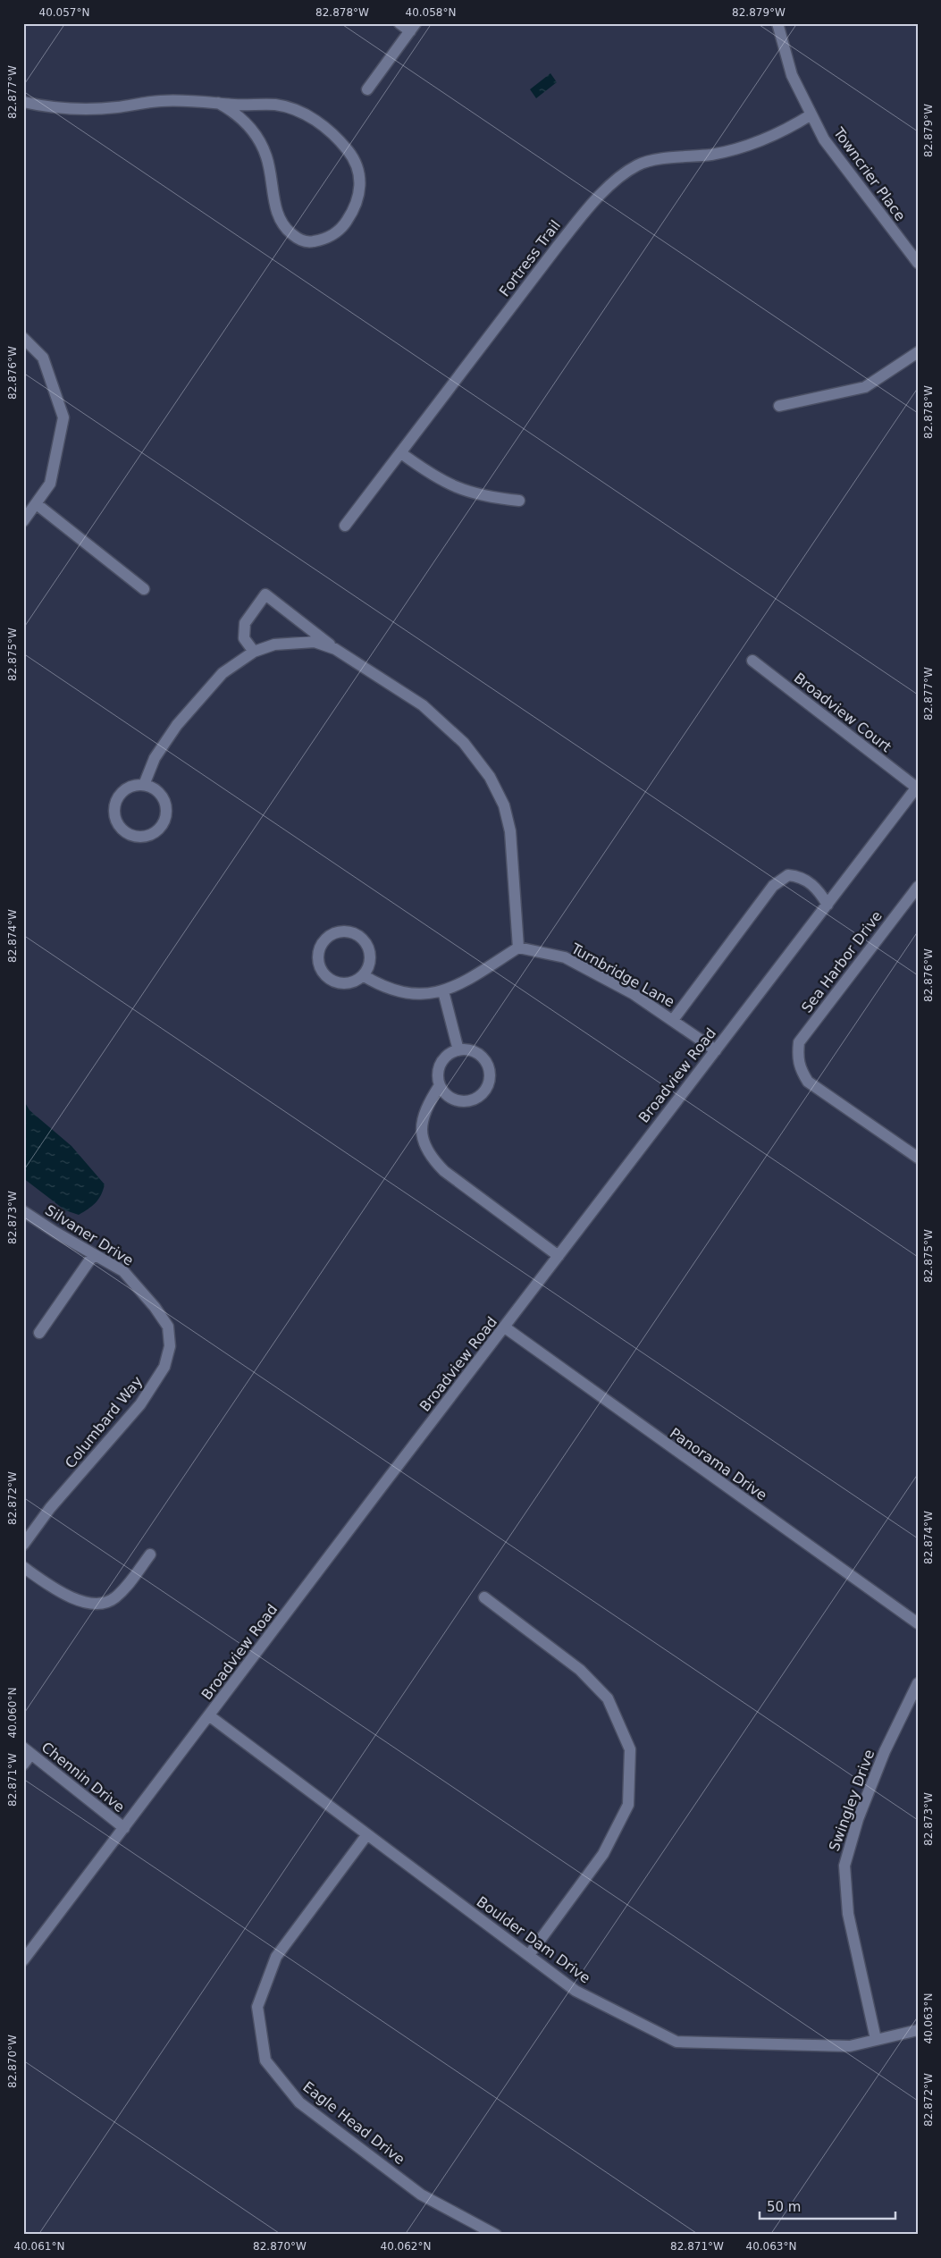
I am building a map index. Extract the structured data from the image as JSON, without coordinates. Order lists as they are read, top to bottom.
{
  "streets": {
    "street": [
      "Towncrier Place",
      "Fortress Trail",
      "Broadview Court",
      "Sea Harbor Drive",
      "Turnbridge Lane",
      "Broadview Road",
      "Silvaner Drive",
      "Columbard Way",
      "Panorama Drive",
      "Chennin Drive",
      "Swingley Drive",
      "Boulder Dam Drive",
      "Eagle Head Drive"
    ]
  },
  "crossings": [
    ["Towncrier Place", "Fortress Trail"],
    ["Broadview Court", "Broadview Road"],
    ["Turnbridge Lane", "Broadview Road"],
    ["Broadview Road", "Panorama Drive"],
    ["Broadview Road", "Chennin Drive"],
    ["Broadview Road", "Boulder Dam Drive"],
    ["Silvaner Drive", "Columbard Way"],
    ["Swingley Drive", "Boulder Dam Drive"],
    ["Boulder Dam Drive", "Eagle Head Drive"]
  ],
  "scale_bar": "50 m",
  "coordinates": [
    "40.057°N",
    "82.878°W",
    "40.058°N",
    "82.879°W",
    "82.877°W",
    "82.876°W",
    "82.875°W",
    "82.874°W",
    "82.873°W",
    "82.872°W",
    "40.060°N",
    "82.871°W",
    "40.063°N",
    "82.870°W",
    "40.061°N",
    "40.062°N"
  ]
}
